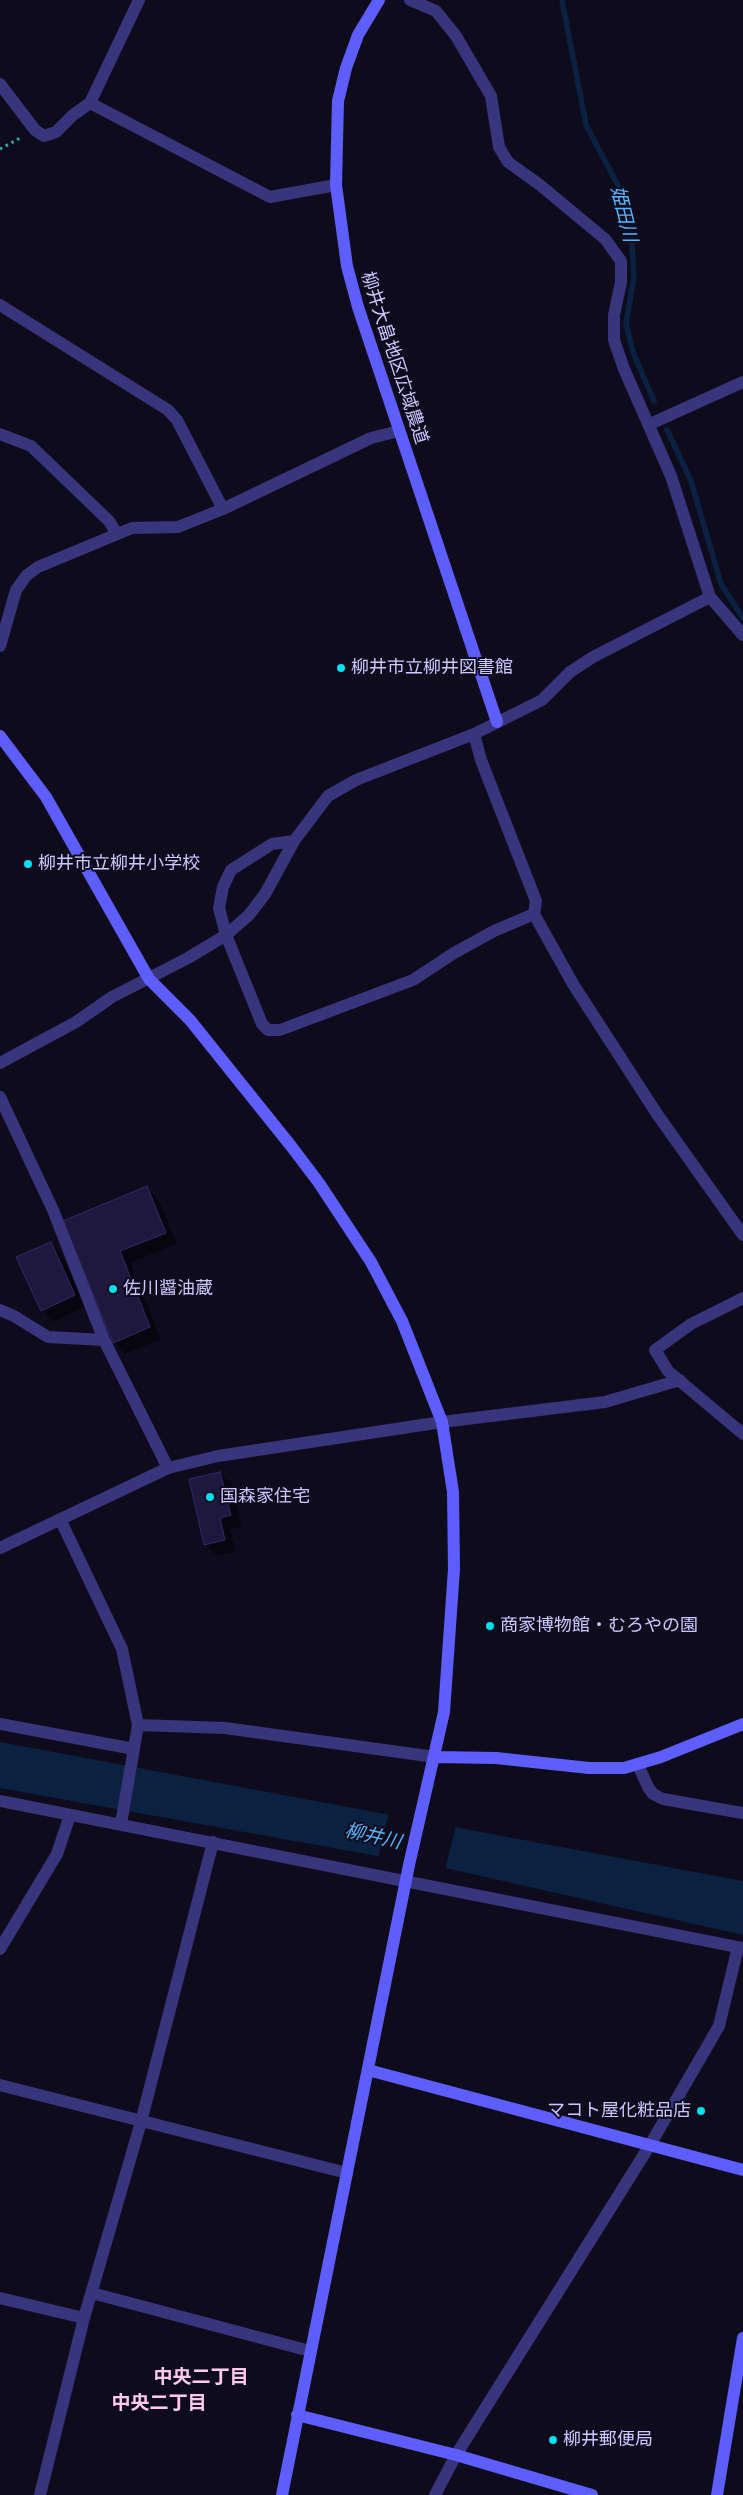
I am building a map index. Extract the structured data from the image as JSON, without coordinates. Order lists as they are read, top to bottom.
{
  "streets": {
    "street": ["柳井大畠地区広域農道"]
  },
  "districts": ["中央二丁目", "中央二丁目"],
  "water": ["姫田川", "柳井川"],
  "places": [
    "柳井市立柳井図書館",
    "柳井市立柳井小学校",
    "佐川醤油蔵",
    "国森家住宅",
    "商家博物館・むろやの園",
    "マコト屋化粧品店",
    "柳井郵便局"
  ]
}
